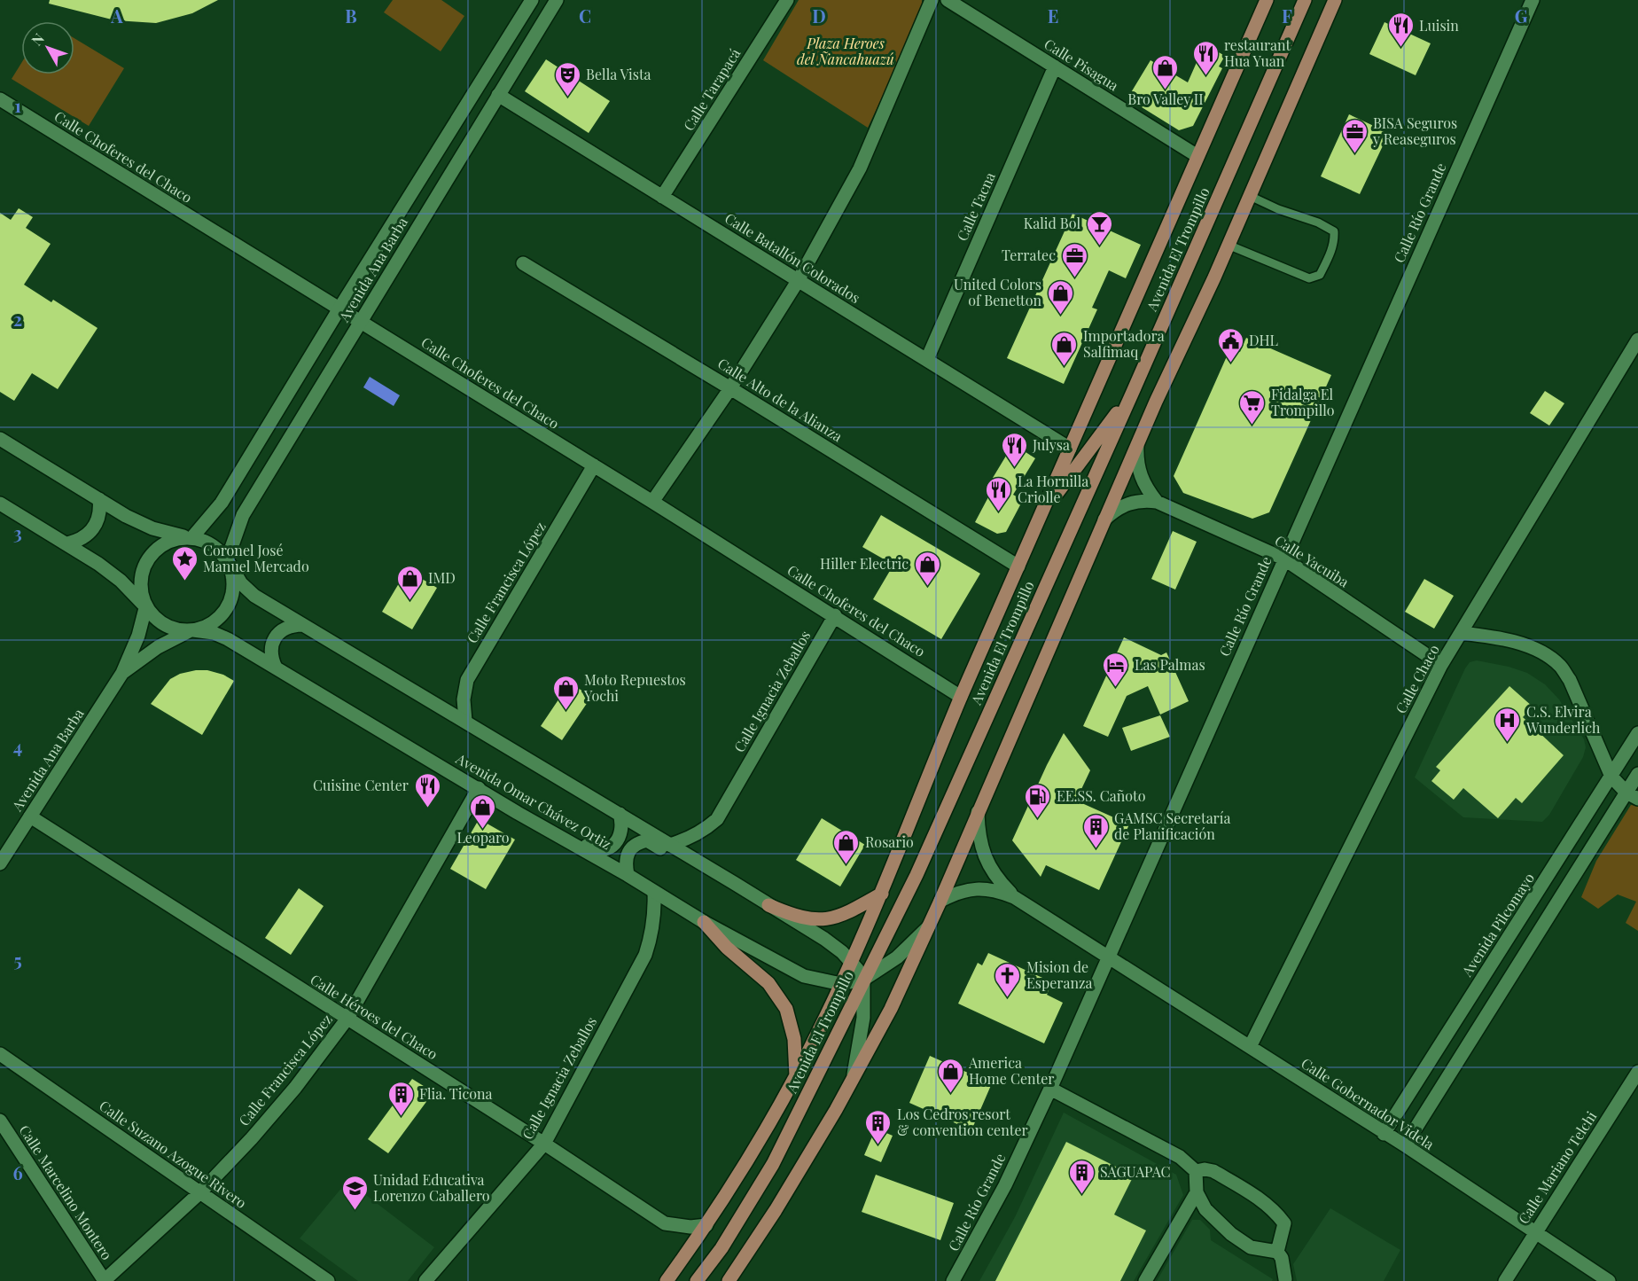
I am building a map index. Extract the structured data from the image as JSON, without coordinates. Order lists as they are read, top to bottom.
{
  "streets": {
    "main road": ["Avenida El Trompillo"],
    "street": [
      "Calle Pisagua",
      "Calle Tarapacá",
      "Calle Choferes del Chaco",
      "Calle Tacna",
      "Calle Río Grande",
      "Calle Batallón Colorados",
      "Avenida Ana Barba",
      "Calle Alto de la Alianza",
      "Calle Yacuiba",
      "Calle Francisca López",
      "Calle Chaco",
      "Calle Ignacia Zeballos",
      "Avenida Omar Chávez Ortiz",
      "Avenida Pilcomayo",
      "Calle Héroes del Chaco",
      "Calle Gobernador Videla",
      "Calle Suzano Azogue Rivero",
      "Calle Mariano Telchi",
      "Calle Marcelino Montero"
    ]
  },
  "crossings": [
    ["Calle Pisagua", "Calle Tacna"],
    ["Calle Pisagua", "Avenida El Trompillo"],
    ["Calle Tarapacá", "Calle Batallón Colorados"],
    ["Calle Choferes del Chaco", "Avenida El Trompillo"],
    ["Calle Choferes del Chaco", "Avenida Ana Barba"],
    ["Calle Choferes del Chaco", "Calle Francisca López"],
    ["Calle Choferes del Chaco", "Calle Ignacia Zeballos"],
    ["Calle Tacna", "Calle Batallón Colorados"],
    ["Calle Río Grande", "Calle Yacuiba"],
    ["Calle Río Grande", "Calle Gobernador Videla"],
    ["Avenida El Trompillo", "Calle Batallón Colorados"],
    ["Avenida El Trompillo", "Calle Alto de la Alianza"],
    ["Avenida El Trompillo", "Avenida Omar Chávez Ortiz"],
    ["Avenida El Trompillo", "Calle Héroes del Chaco"],
    ["Calle Batallón Colorados", "Avenida Ana Barba"],
    ["Avenida Ana Barba", "Avenida Omar Chávez Ortiz"],
    ["Avenida Ana Barba", "Calle Héroes del Chaco"],
    ["Calle Yacuiba", "Calle Chaco"],
    ["Calle Francisca López", "Avenida Omar Chávez Ortiz"],
    ["Calle Francisca López", "Calle Héroes del Chaco"],
    ["Calle Francisca López", "Calle Suzano Azogue Rivero"],
    ["Calle Francisca López", "Calle Marcelino Montero"],
    ["Calle Chaco", "Calle Gobernador Videla"],
    ["Calle Ignacia Zeballos", "Avenida Omar Chávez Ortiz"],
    ["Calle Ignacia Zeballos", "Calle Héroes del Chaco"],
    ["Avenida Pilcomayo", "Calle Gobernador Videla"],
    ["Calle Gobernador Videla", "Calle Mariano Telchi"]
  ],
  "parks": ["Plaza Heroes del Ñancahuazú"],
  "places": {
    "restaurant": [
      "Luisin",
      "restaurant Hua Yuan",
      "Julysa",
      "La Hornilla Criolle",
      "Cuisine Center"
    ],
    "shop": [
      "Bro Valley II",
      "United Colors of Benetton",
      "Importadora Salfimaq",
      "Hiller Electric",
      "IMD",
      "Moto Repuestos Yochi",
      "Leoparo",
      "Rosario",
      "America Home Center"
    ],
    "theatre": ["Bella Vista"],
    "office": ["BISA Seguros y Reaseguros", "Terratec"],
    "bar": ["Kalid Bol"],
    "public building": ["DHL"],
    "supermarket": ["Fidalga El Trompillo"],
    "place": ["Coronel José Manuel Mercado"],
    "hotel": ["Las Palmas"],
    "hospital": ["C.S. Elvira Wunderlich"],
    "fuel station": ["EE.SS. Cañoto"],
    "building": [
      "GAMSC Secretaría de Planificación",
      "Flia. Ticona",
      "Los Cedros resort & convention center",
      "SAGUAPAC"
    ],
    "church": ["Mision de Esperanza"],
    "school or university": ["Unidad Educativa Lorenzo Caballero"]
  },
  "north": "top left",
  "grid": {
    "columns": [
      "A",
      "B",
      "C",
      "D",
      "E",
      "F",
      "G"
    ],
    "rows": [
      "1",
      "2",
      "3",
      "4",
      "5",
      "6"
    ]
  }
}
